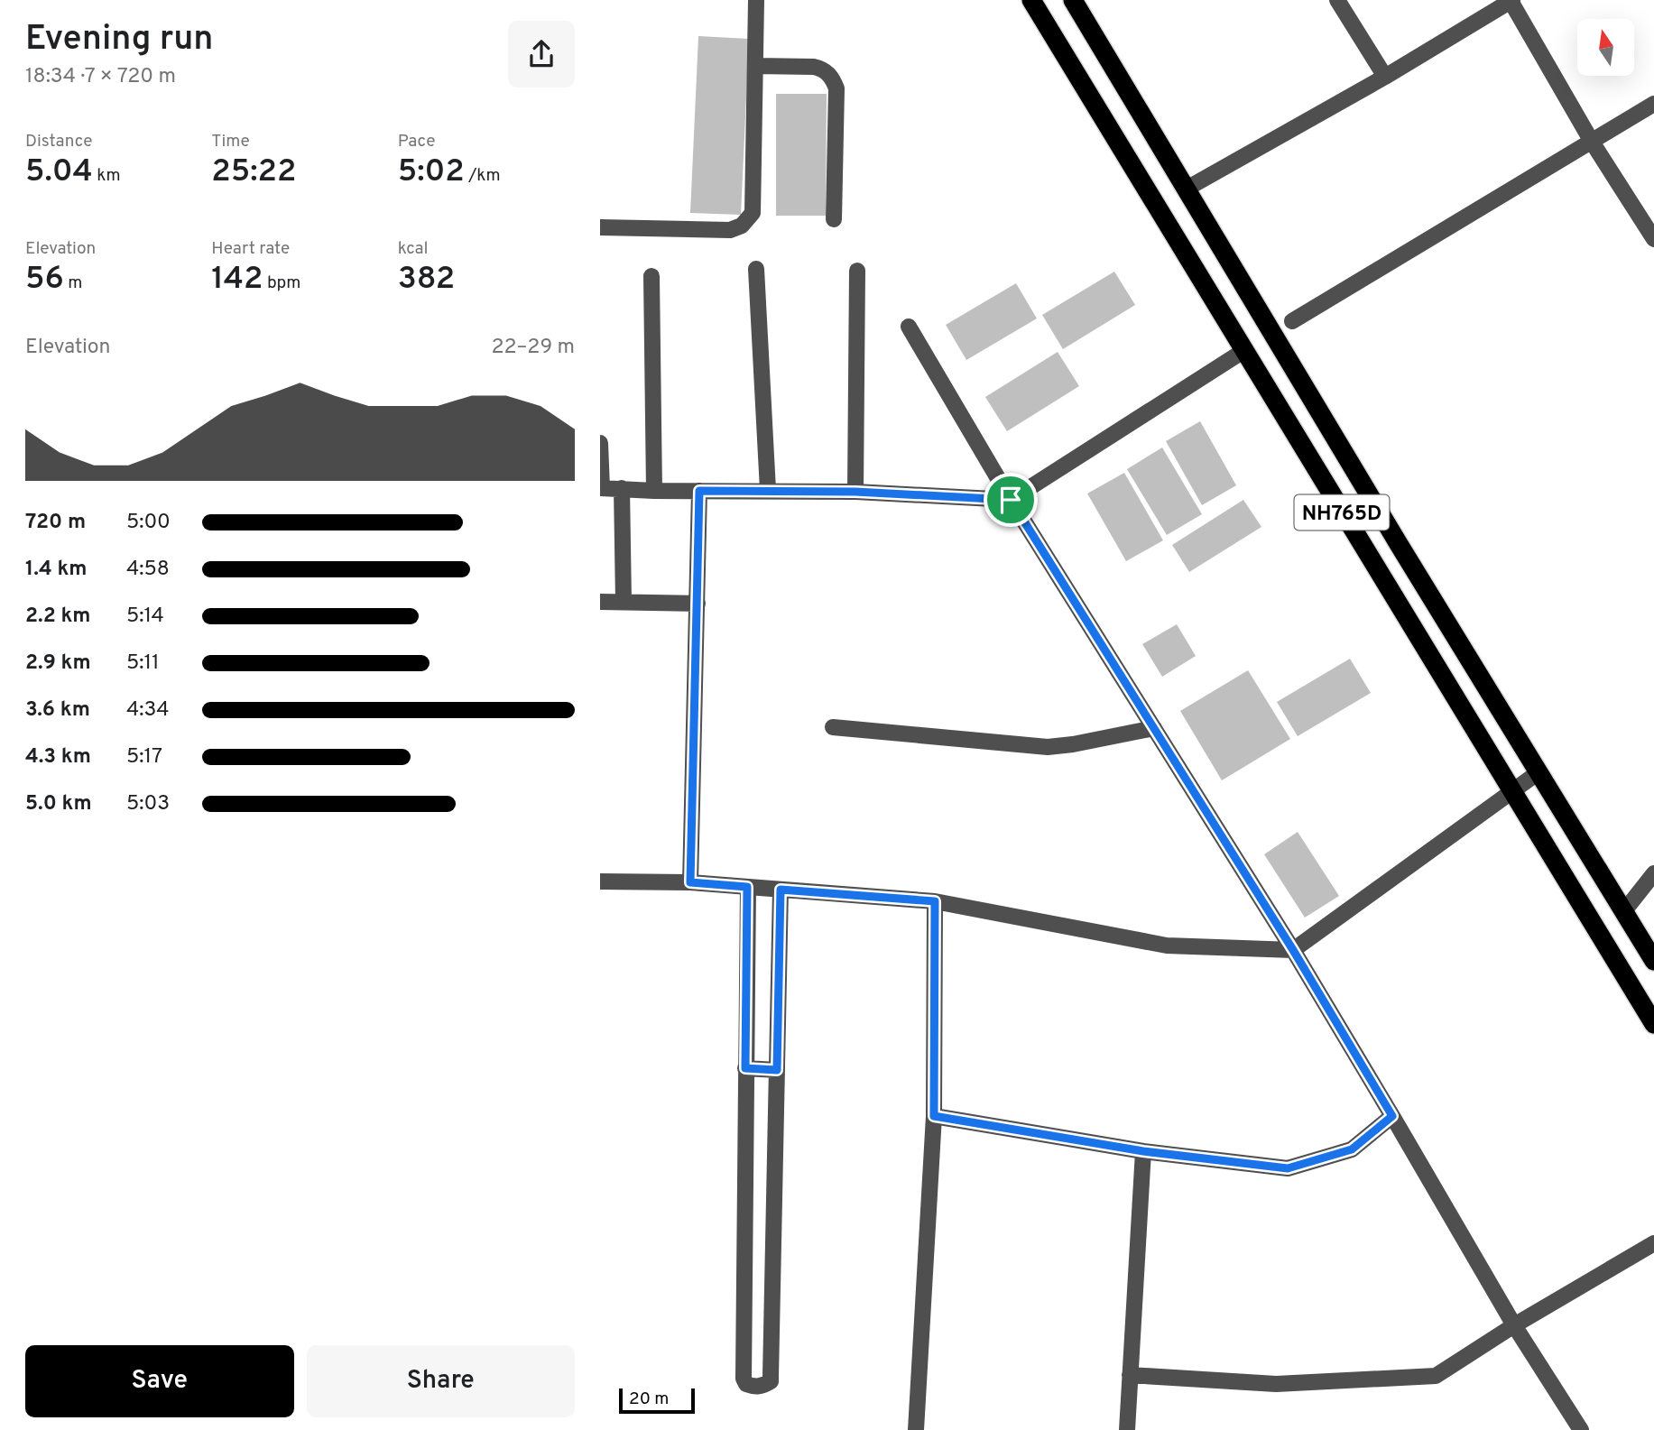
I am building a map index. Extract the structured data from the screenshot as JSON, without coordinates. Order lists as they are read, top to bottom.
{
  "streets": {
    "highway": ["NH765D"]
  },
  "scale_bar": "20 m",
  "north": "top",
  "page": {
    "heading": ["Evening run", "18:34 · 7 × 720 m"],
    "stats": [
      ["Distance", "5.04 km"],
      ["Time", "25:22"],
      ["Pace", "5:02 /km"],
      ["Elevation", "56 m"],
      ["Heart rate", "142 bpm"],
      ["kcal", "382"]
    ],
    "chart": ["Elevation", "22–29 m"],
    "list": [
      {
        "name": "720 m",
        "note": "5:00"
      },
      {
        "name": "1.4 km",
        "note": "4:58"
      },
      {
        "name": "2.2 km",
        "note": "5:14"
      },
      {
        "name": "2.9 km",
        "note": "5:11"
      },
      {
        "name": "3.6 km",
        "note": "4:34"
      },
      {
        "name": "4.3 km",
        "note": "5:17"
      },
      {
        "name": "5.0 km",
        "note": "5:03"
      }
    ],
    "buttons": ["Save", "Share"],
    "scale": "20 m"
  }
}
